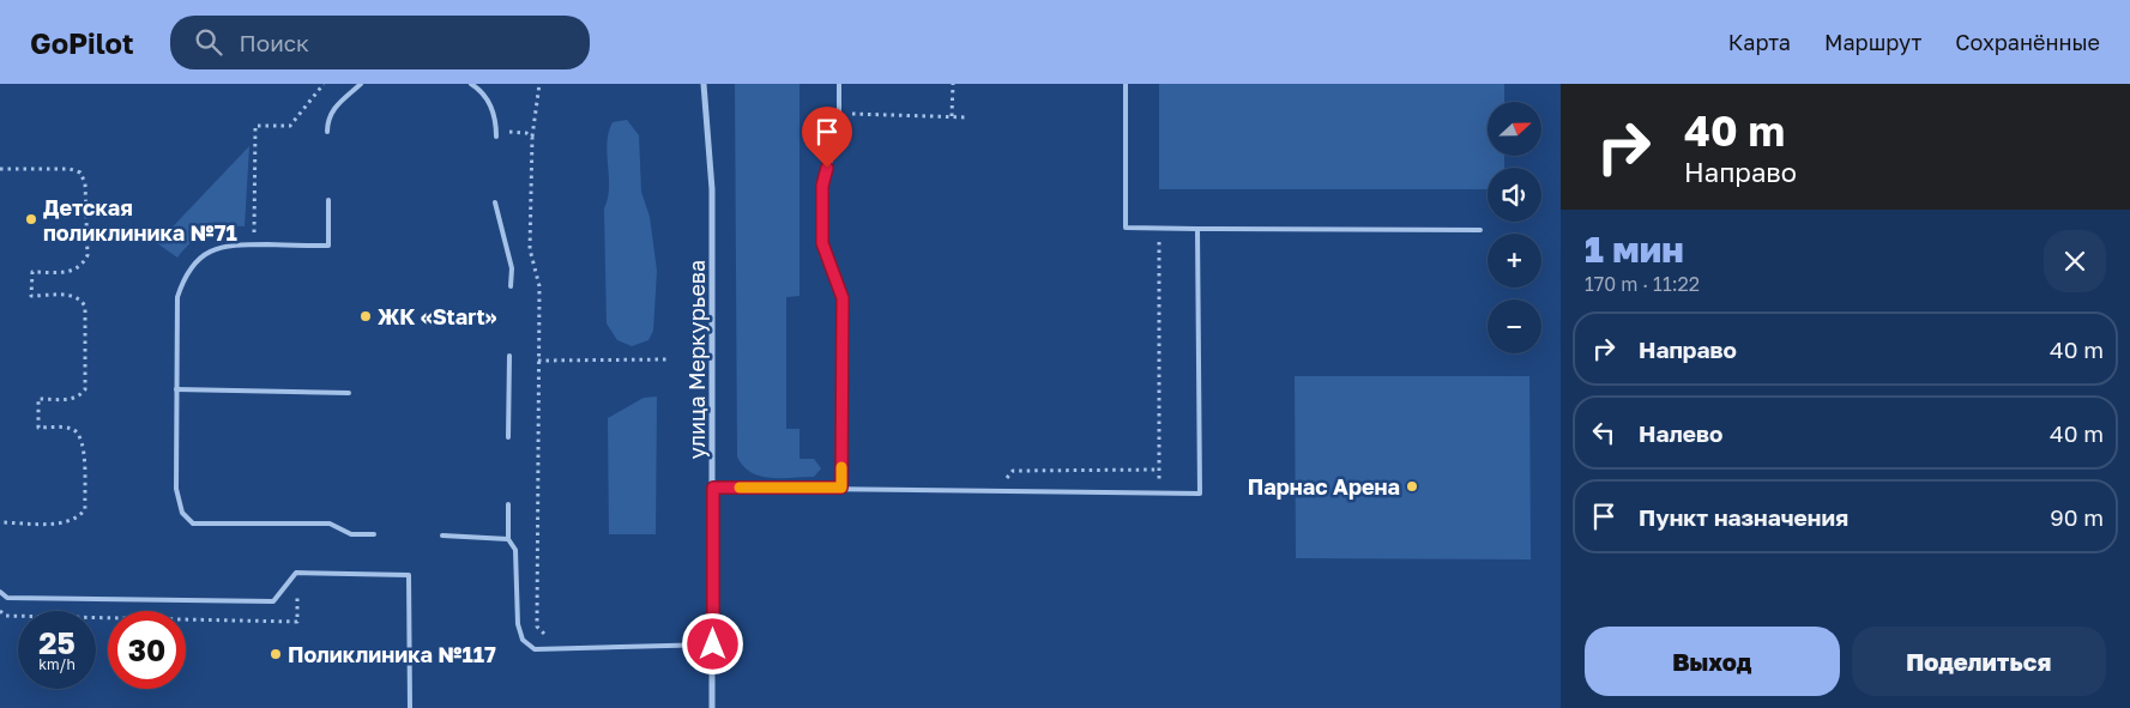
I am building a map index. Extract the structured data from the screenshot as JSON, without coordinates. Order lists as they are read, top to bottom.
{
  "streets": {
    "street": ["улица Меркурьева"]
  },
  "places": [
    "Детская поликлиника №71",
    "ЖК «Start»",
    "Парнас Арена",
    "Поликлиника №117"
  ],
  "north": "right",
  "page": {
    "header": "GoPilot",
    "search": "Поиск",
    "nav": ["Карта", "Маршрут", "Сохранённые"],
    "turn": ["40 m", "Направо"],
    "map_buttons": ["+", "−"],
    "heading": ["1 мин", "170 m · 11:22"],
    "list": [
      {
        "name": "Направо",
        "value": "40 m"
      },
      {
        "name": "Налево",
        "value": "40 m"
      },
      {
        "name": "Пункт назначения",
        "value": "90 m"
      }
    ],
    "speed": "25 km/h",
    "limit": "30",
    "buttons": ["Выход", "Поделиться"]
  }
}
